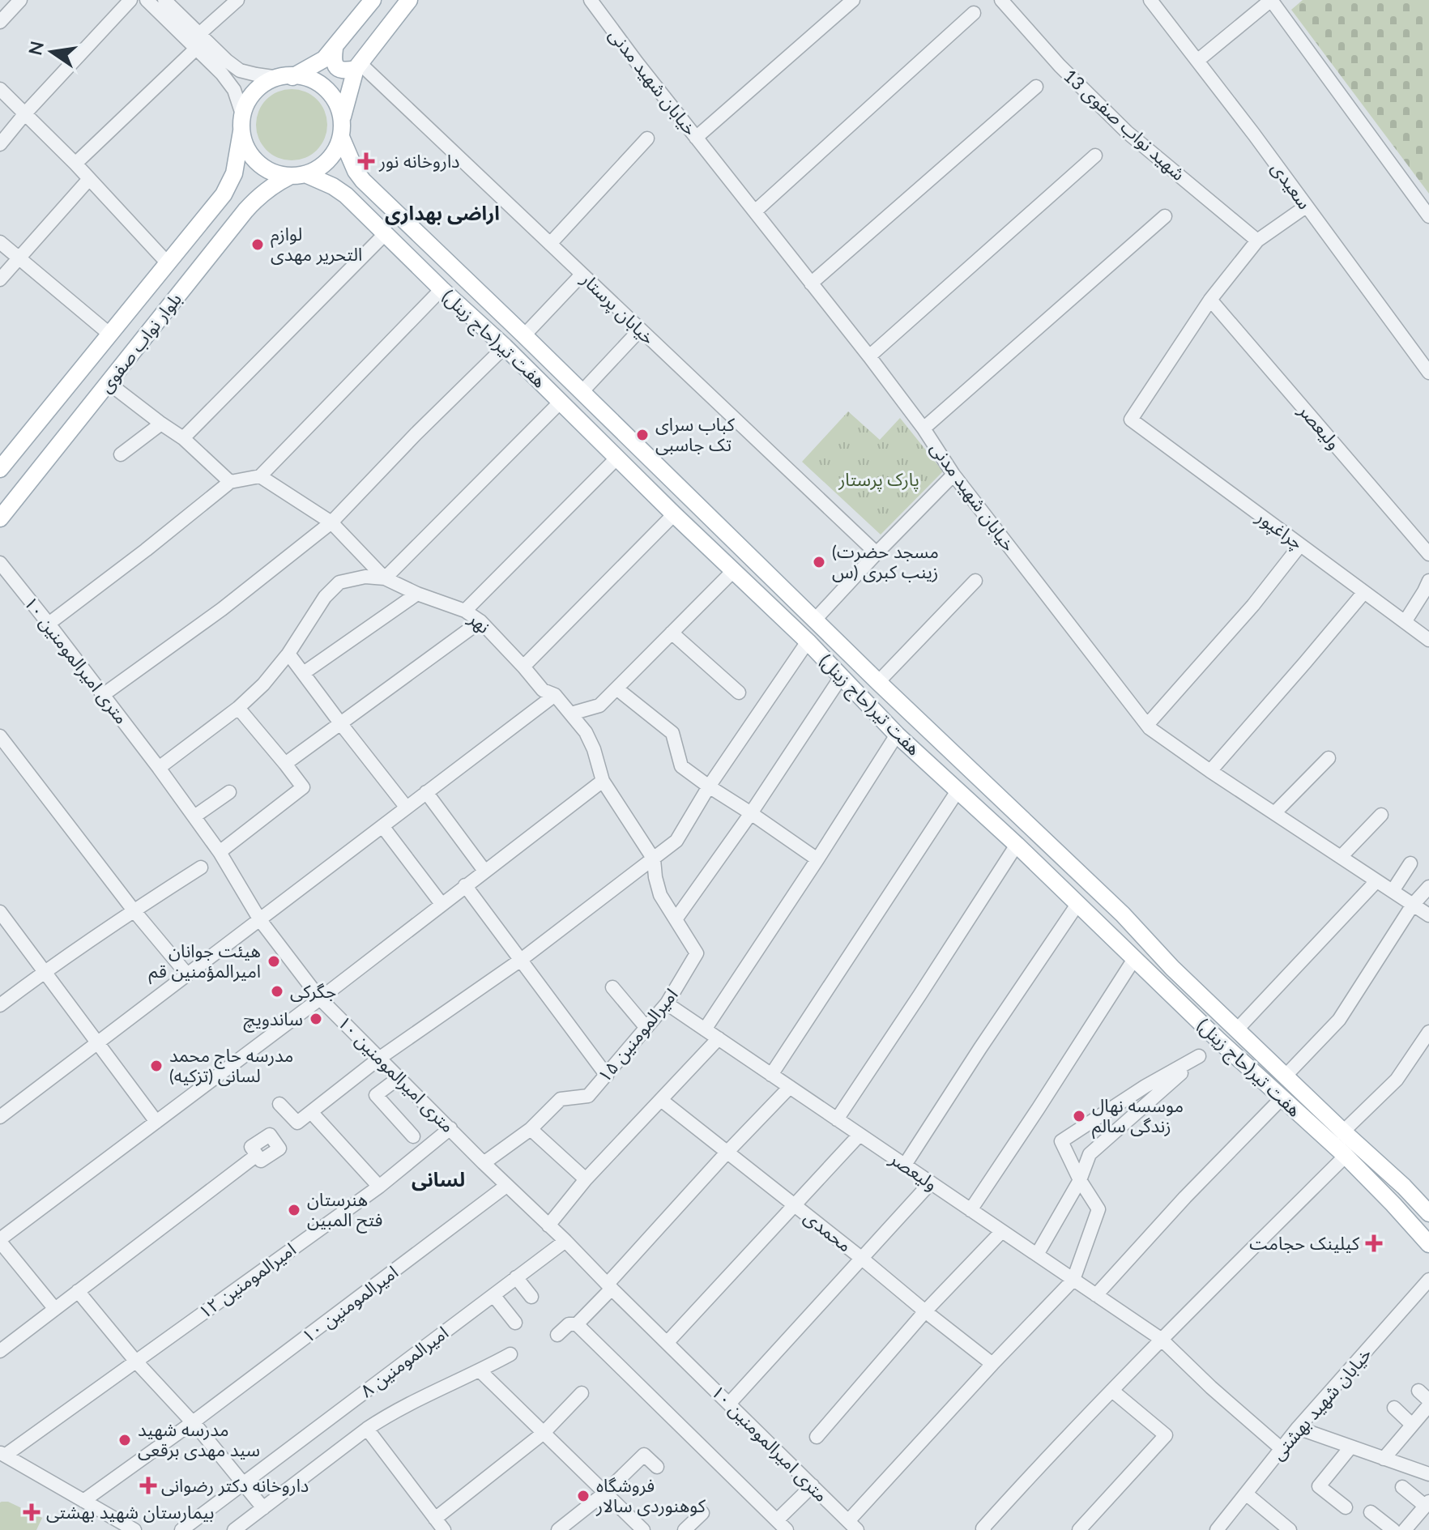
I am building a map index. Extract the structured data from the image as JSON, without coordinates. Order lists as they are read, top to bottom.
{
  "streets": {
    "main road": ["هفت تیر(حاج زینل)", "بلوار نواب صفوی"],
    "street": [
      "خیابان شهید مدنی",
      "شهید نواب صفوی 13",
      "سعیدی",
      "خیابان پرستار",
      "ولیعصر",
      "چراغپور",
      "نهر",
      "۱۰ متری امیرالمومنین",
      "امیرالمومنین ۱۵",
      "محمدی",
      "امیرالمومنین ۱۲",
      "امیرالمومنین ۱۰",
      "امیرالمومنین ۸",
      "خیابان شهید بهشتی"
    ]
  },
  "crossings": [
    ["هفت تیر(حاج زینل)", "بلوار نواب صفوی"],
    ["ولیعصر", "چراغپور"],
    ["ولیعصر", "امیرالمومنین ۱۵"],
    ["ولیعصر", "خیابان شهید بهشتی"],
    ["نهر", "امیرالمومنین ۱۵"],
    ["۱۰ متری امیرالمومنین", "امیرالمومنین ۱۵"],
    ["۱۰ متری امیرالمومنین", "امیرالمومنین ۱۲"],
    ["۱۰ متری امیرالمومنین", "امیرالمومنین ۱۰"],
    ["۱۰ متری امیرالمومنین", "امیرالمومنین ۸"]
  ],
  "districts": ["اراضی بهداری", "لسانی"],
  "parks": ["پارک پرستار"],
  "places": {
    "health": [
      "داروخانه نور",
      "کیلینک حجامت",
      "داروخانه دکتر رضوانی",
      "بیمارستان شهید بهشتی"
    ],
    "other": [
      "لوازم التحریر مهدی",
      "کباب سرای تک جاسبی",
      "(مسجد حضرت زینب کبری (س",
      "هیئت جوانان امیرالمؤمنین قم",
      "جگرکی",
      "ساندویچ",
      "مدرسه حاج محمد لسانی (تزکیه)",
      "موسسه نهال زندگی سالم",
      "هنرستان فتح المبین",
      "مدرسه شهید سید مهدی برقعی",
      "فروشگاه کوهنوردی سالار"
    ]
  },
  "north": "left"
}
